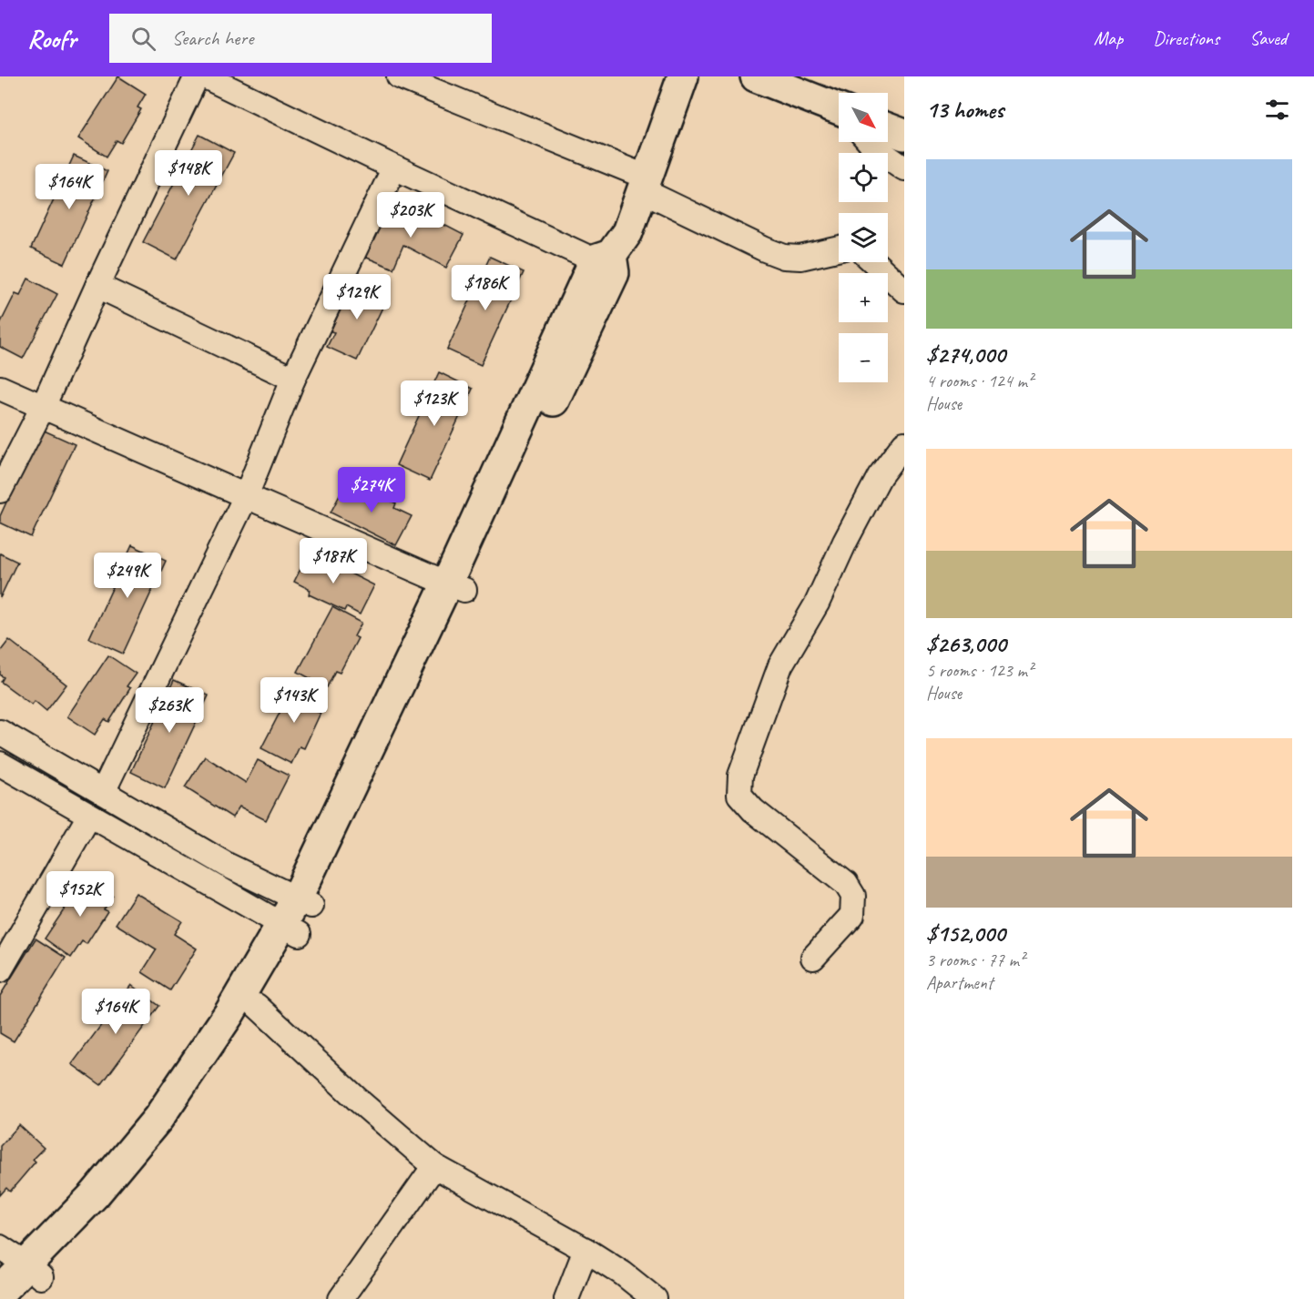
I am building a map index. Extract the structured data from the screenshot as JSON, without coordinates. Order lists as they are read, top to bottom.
{
  "north": "bottom right",
  "page": {
    "header": "Roofr",
    "search": "Search here",
    "nav": ["Map", "Directions", "Saved"],
    "heading": "13 homes",
    "map_buttons": ["+", "−"],
    "list": [
      {
        "name": "$274,000",
        "note": "4 rooms · 124 m² · House"
      },
      {
        "name": "$263,000",
        "note": "5 rooms · 123 m² · House"
      },
      {
        "name": "$152,000",
        "note": "3 rooms · 77 m² · Apartment"
      }
    ],
    "price": [
      "$148K",
      "$164K",
      "$203K",
      "$186K",
      "$129K",
      "$123K",
      "$274K",
      "$187K",
      "$249K",
      "$143K",
      "$263K",
      "$152K",
      "$164K"
    ]
  }
}
